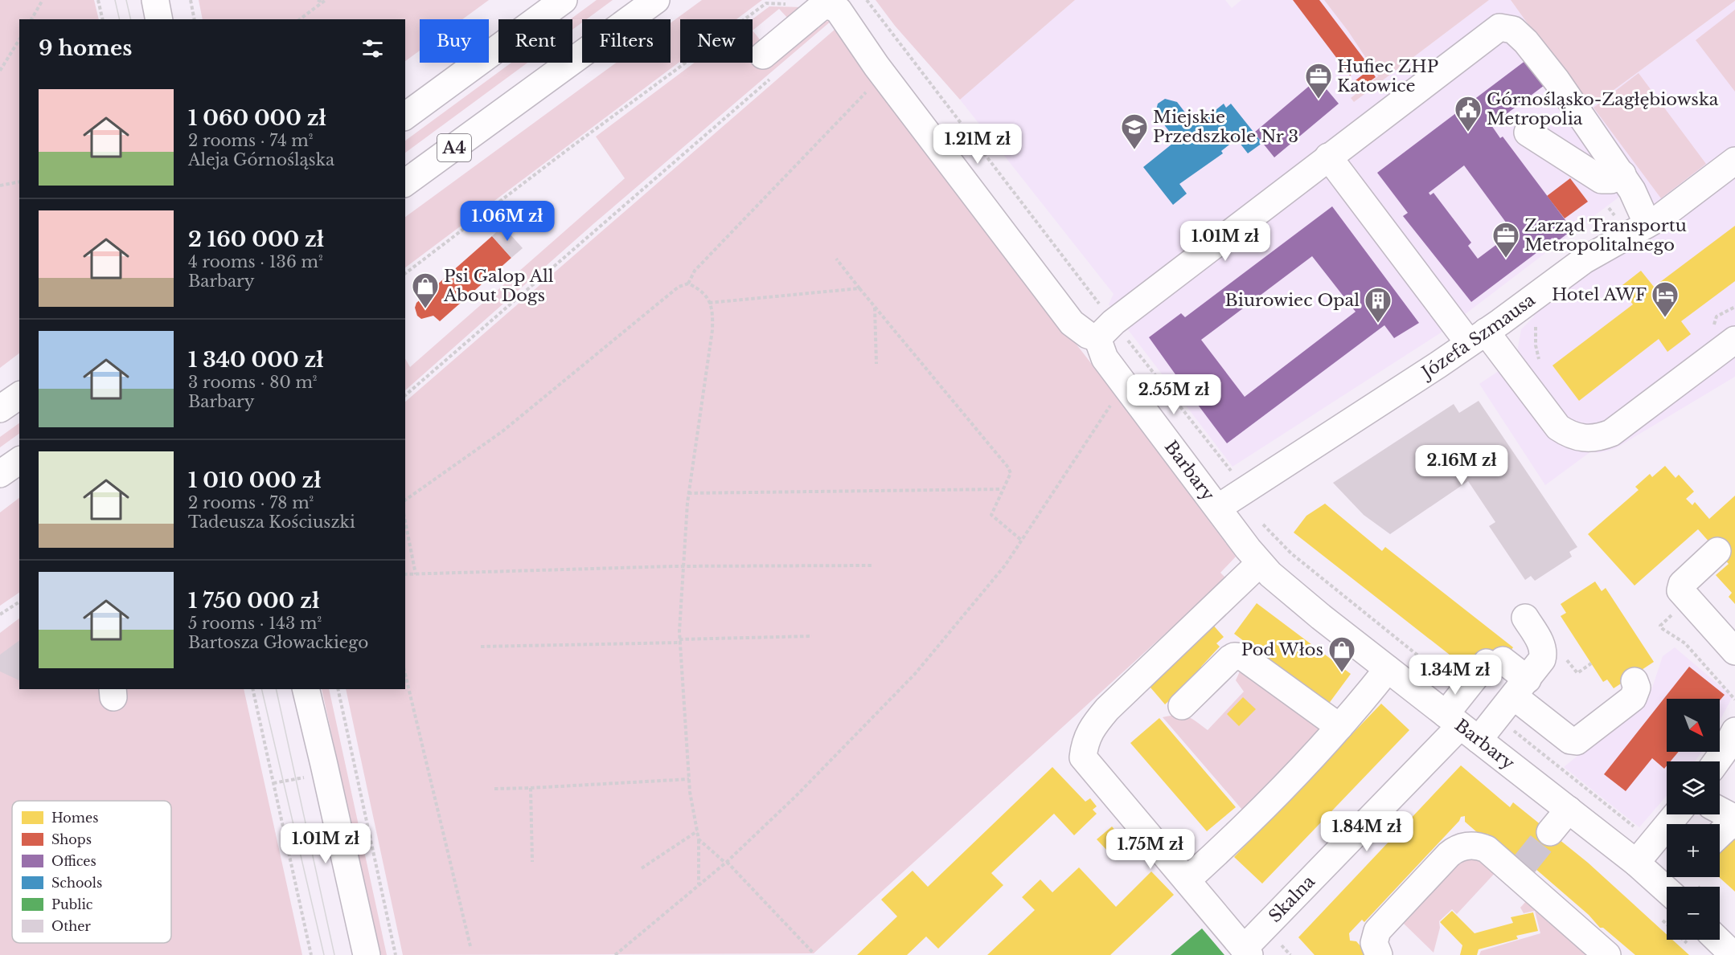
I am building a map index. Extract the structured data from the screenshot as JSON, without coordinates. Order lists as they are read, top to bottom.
{
  "streets": {
    "main road": [
      "A4",
      "Józefa Szmausa",
      "Barbary",
      "Skalna"
    ]
  },
  "crossings": [
    ["Józefa Szmausa", "Barbary"],
    ["Barbary", "Skalna"]
  ],
  "places": {
    "office": ["Hufiec ZHP Katowice", "Zarząd Transportu Metropolitalnego"],
    "public building": ["Górnośląsko-Zagłębiowska Metropolia"],
    "school or university": ["Miejskie Przedszkole Nr 3"],
    "shop": ["Psi Galop All About Dogs", "Pod Włos"],
    "hotel": ["Hotel AWF"],
    "building": ["Biurowiec Opal"]
  },
  "legend": [
    "Homes",
    "Shops",
    "Offices",
    "Schools",
    "Public",
    "Other"
  ],
  "north": "bottom right",
  "page": {
    "chip": [
      "Buy",
      "Rent",
      "Filters",
      "New"
    ],
    "heading": "9 homes",
    "list": [
      {
        "name": "1 060 000 zł",
        "note": "2 rooms · 74 m² · Aleja Górnośląska"
      },
      {
        "name": "2 160 000 zł",
        "note": "4 rooms · 136 m² · Barbary"
      },
      {
        "name": "1 340 000 zł",
        "note": "3 rooms · 80 m² · Barbary"
      },
      {
        "name": "1 010 000 zł",
        "note": "2 rooms · 78 m² · Tadeusza Kościuszki"
      },
      {
        "name": "1 750 000 zł",
        "note": "5 rooms · 143 m² · Bartosza Głowackiego"
      }
    ],
    "price": [
      "1.21M zł",
      "1.06M zł",
      "1.01M zł",
      "2.55M zł",
      "2.16M zł",
      "1.34M zł",
      "1.84M zł",
      "1.01M zł",
      "1.75M zł"
    ],
    "map_buttons": ["+", "−"]
  }
}
